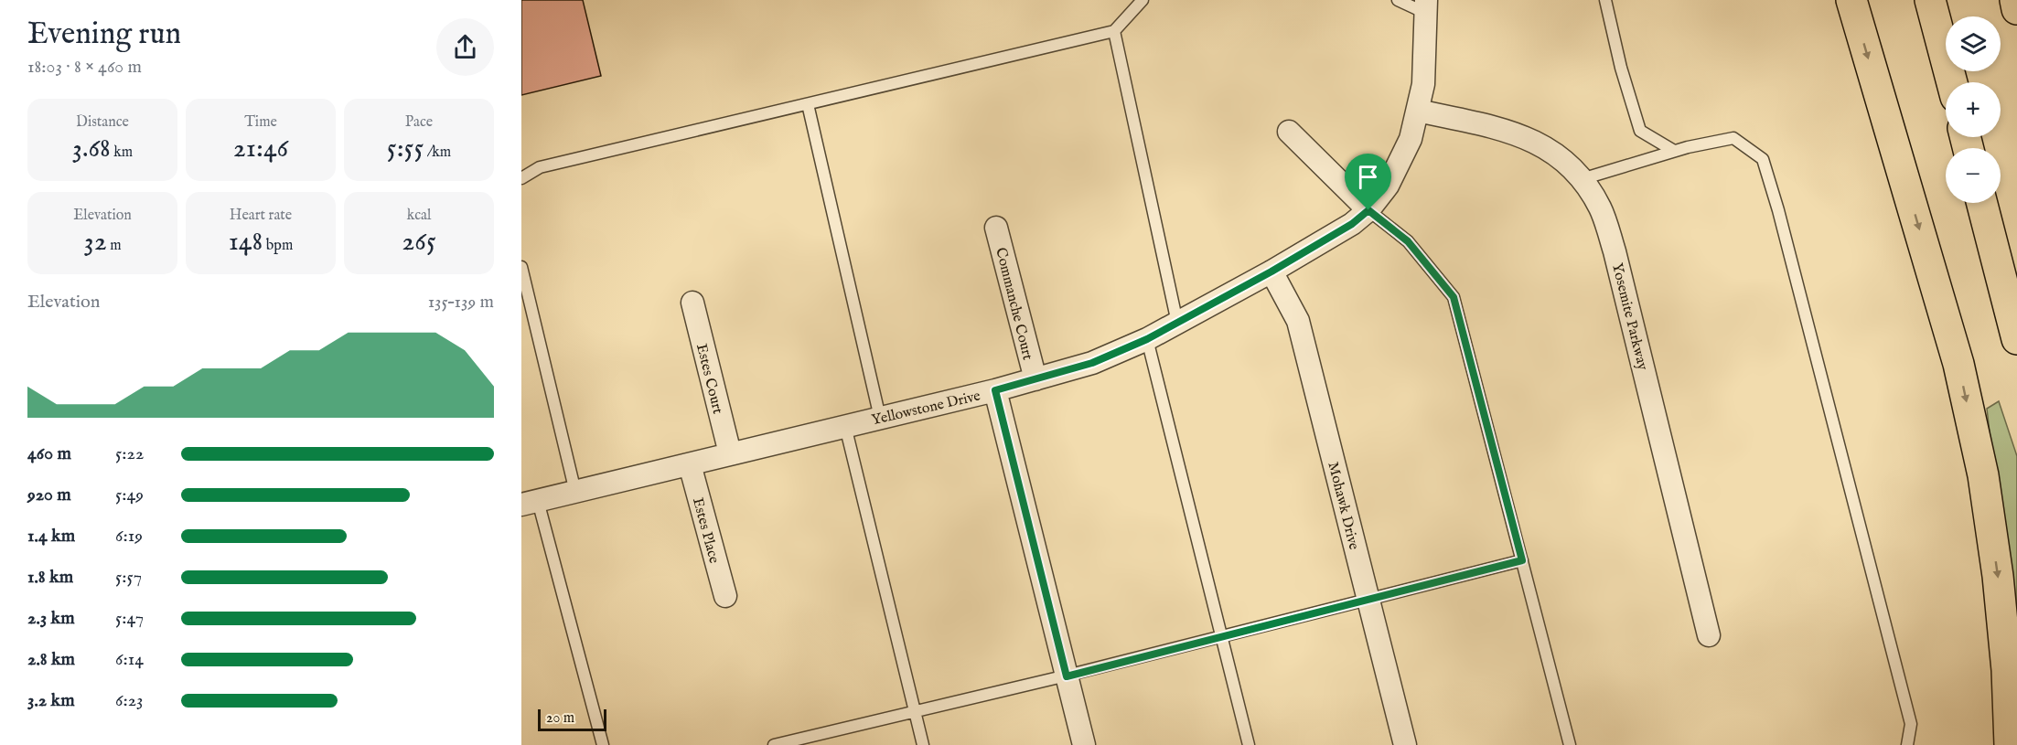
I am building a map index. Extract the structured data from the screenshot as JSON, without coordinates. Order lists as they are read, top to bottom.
{
  "streets": {
    "street": [
      "Commanche Court",
      "Yosemite Parkway",
      "Estes Court",
      "Yellowstone Drive",
      "Mohawk Drive",
      "Estes Place"
    ]
  },
  "crossings": [
    ["Commanche Court", "Yellowstone Drive"],
    ["Yosemite Parkway", "Yellowstone Drive"],
    ["Estes Court", "Yellowstone Drive"],
    ["Yellowstone Drive", "Mohawk Drive"],
    ["Yellowstone Drive", "Estes Place"]
  ],
  "scale_bar": "20 m",
  "page": {
    "heading": ["Evening run", "18:03 · 8 × 460 m"],
    "map_buttons": ["+", "−"],
    "stats": [
      ["Distance", "3.68 km"],
      ["Time", "21:46"],
      ["Pace", "5:55 /km"],
      ["Elevation", "32 m"],
      ["Heart rate", "148 bpm"],
      ["kcal", "265"]
    ],
    "chart": ["Elevation", "135–139 m"],
    "list": [
      {
        "name": "460 m",
        "note": "5:22"
      },
      {
        "name": "920 m",
        "note": "5:49"
      },
      {
        "name": "1.4 km",
        "note": "6:19"
      },
      {
        "name": "1.8 km",
        "note": "5:57"
      },
      {
        "name": "2.3 km",
        "note": "5:47"
      },
      {
        "name": "2.8 km",
        "note": "6:14"
      },
      {
        "name": "3.2 km",
        "note": "6:23"
      }
    ],
    "scale": "20 m"
  }
}
